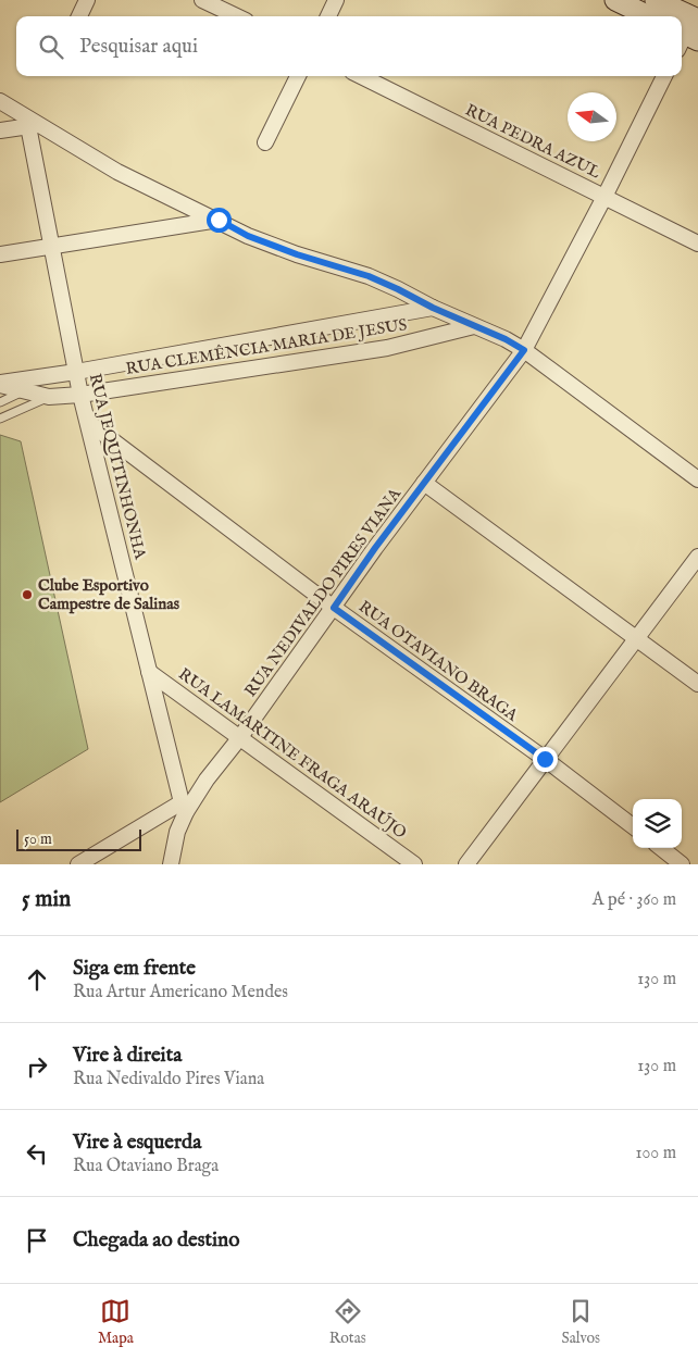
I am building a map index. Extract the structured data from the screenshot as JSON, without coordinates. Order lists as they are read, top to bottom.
{
  "streets": {
    "street": [
      "RUA PEDRA AZUL",
      "RUA CLEMÊNCIA MARIA DE JESUS",
      "RUA JEQUITINHONHA",
      "RUA NEDIVALDO PIRES VIANA",
      "RUA OTAVIANO BRAGA",
      "RUA LAMARTINE FRAGA ARAÚJO"
    ]
  },
  "crossings": [
    ["RUA PEDRA AZUL", "RUA NEDIVALDO PIRES VIANA"],
    ["RUA CLEMÊNCIA MARIA DE JESUS", "RUA JEQUITINHONHA"],
    ["RUA JEQUITINHONHA", "RUA NEDIVALDO PIRES VIANA"],
    ["RUA JEQUITINHONHA", "RUA OTAVIANO BRAGA"],
    ["RUA JEQUITINHONHA", "RUA LAMARTINE FRAGA ARAÚJO"],
    ["RUA NEDIVALDO PIRES VIANA", "RUA OTAVIANO BRAGA"],
    ["RUA NEDIVALDO PIRES VIANA", "RUA LAMARTINE FRAGA ARAÚJO"]
  ],
  "places": ["Clube Esportivo Campestre de Salinas"],
  "scale_bar": "50 m",
  "north": "left",
  "page": {
    "search": "Pesquisar aqui",
    "scale": "50 m",
    "heading": ["5 min", "A pé · 360 m"],
    "list": [
      ["Siga em frente", "Rua Artur Americano Mendes", "130 m"],
      ["Vire à direita", "Rua Nedivaldo Pires Viana", "130 m"],
      ["Vire à esquerda", "Rua Otaviano Braga", "100 m"],
      "Chegada ao destino"
    ],
    "nav": ["Mapa", "Rotas", "Salvos"]
  }
}
